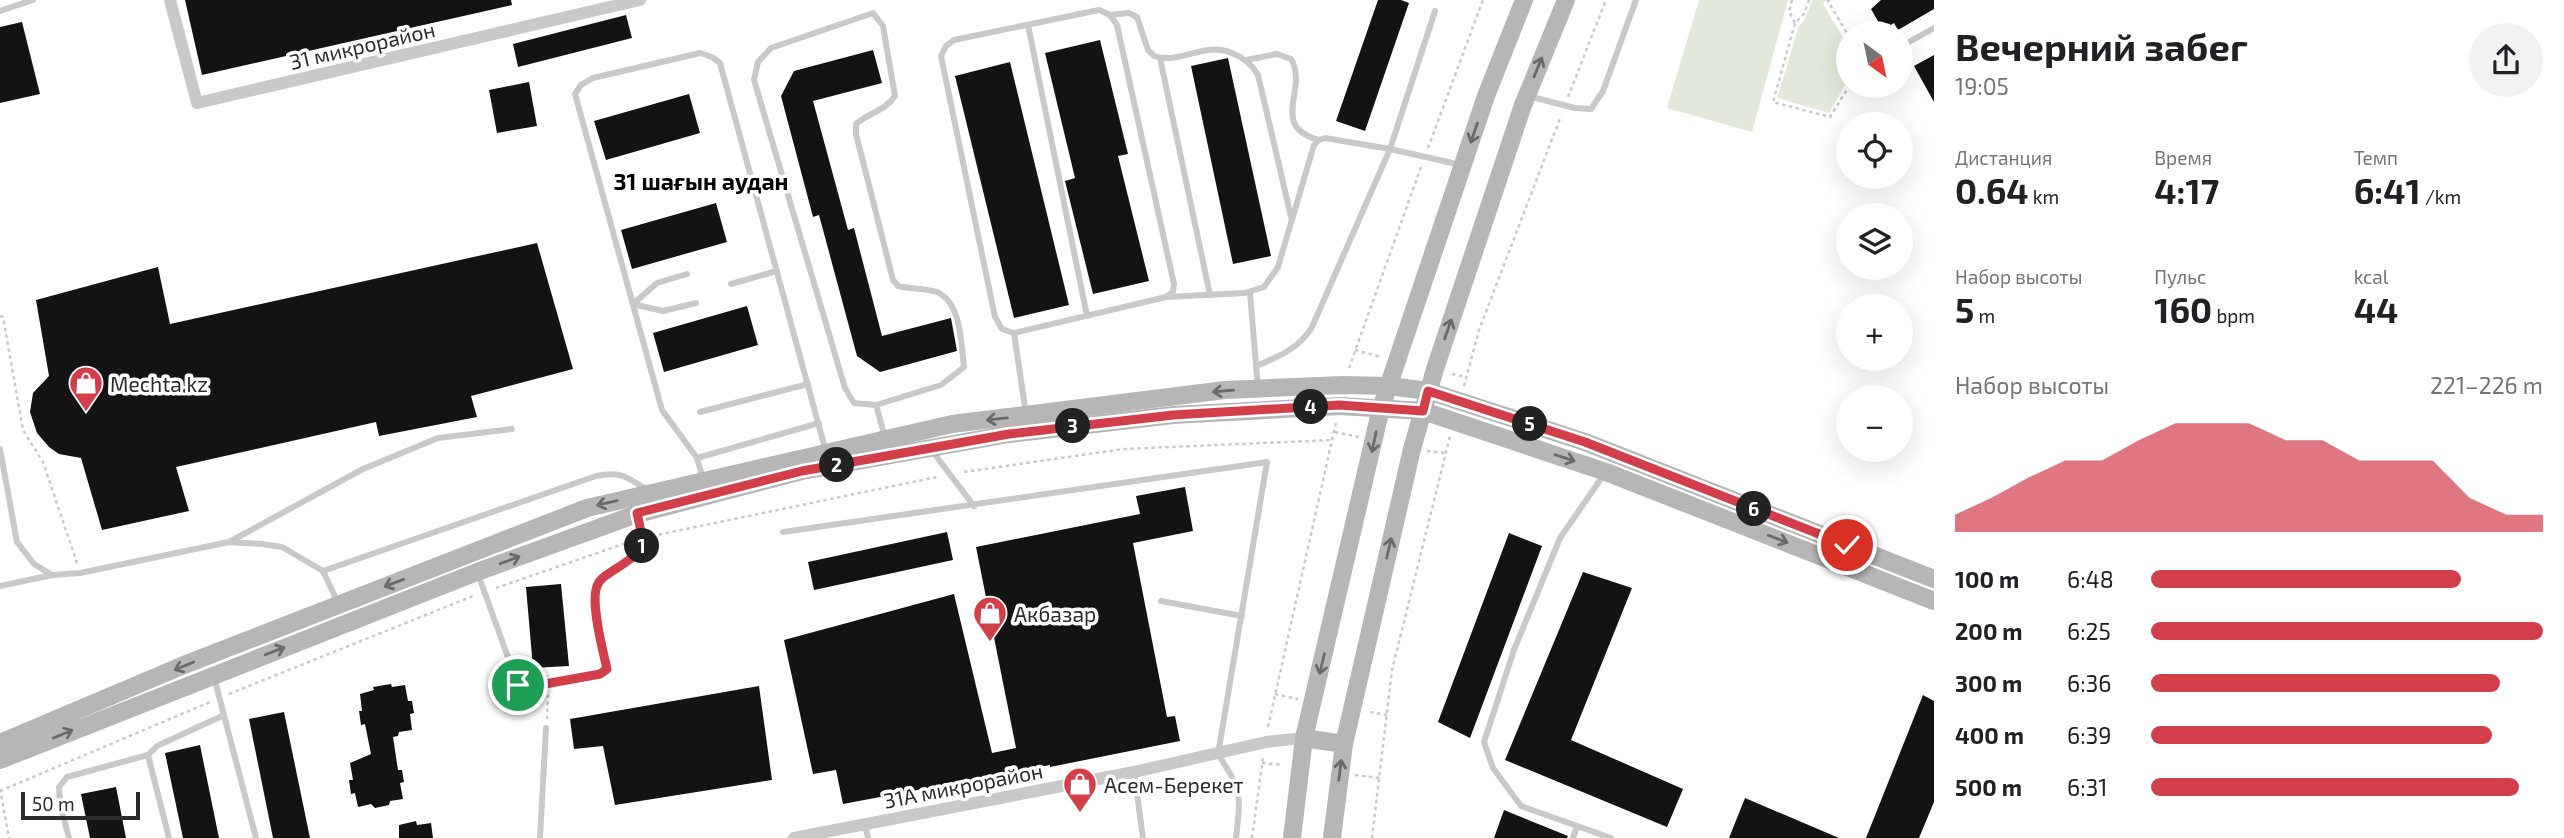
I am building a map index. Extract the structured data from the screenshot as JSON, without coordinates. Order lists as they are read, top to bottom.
{
  "streets": {
    "street": ["31 микрорайон", "31А микрорайон"]
  },
  "districts": ["31 шағын аудан"],
  "places": {
    "shop": ["Mechta.kz", "Акбазар", "Асем-Берекет"]
  },
  "scale_bar": "50 m",
  "north": "bottom right",
  "page": {
    "heading": ["Вечерний забег", "19:05"],
    "map_buttons": ["+", "−"],
    "stats": [
      ["Дистанция", "0.64 km"],
      ["Время", "4:17"],
      ["Темп", "6:41 /km"],
      ["Набор высоты", "5 m"],
      ["Пульс", "160 bpm"],
      ["kcal", "44"]
    ],
    "chart": ["Набор высоты", "221–226 m"],
    "pins": [
      "4",
      "5",
      "3",
      "2",
      "6",
      "1"
    ],
    "list": [
      {
        "name": "100 m",
        "note": "6:48"
      },
      {
        "name": "200 m",
        "note": "6:25"
      },
      {
        "name": "300 m",
        "note": "6:36"
      },
      {
        "name": "400 m",
        "note": "6:39"
      },
      {
        "name": "500 m",
        "note": "6:31"
      }
    ],
    "scale": "50 m"
  }
}
